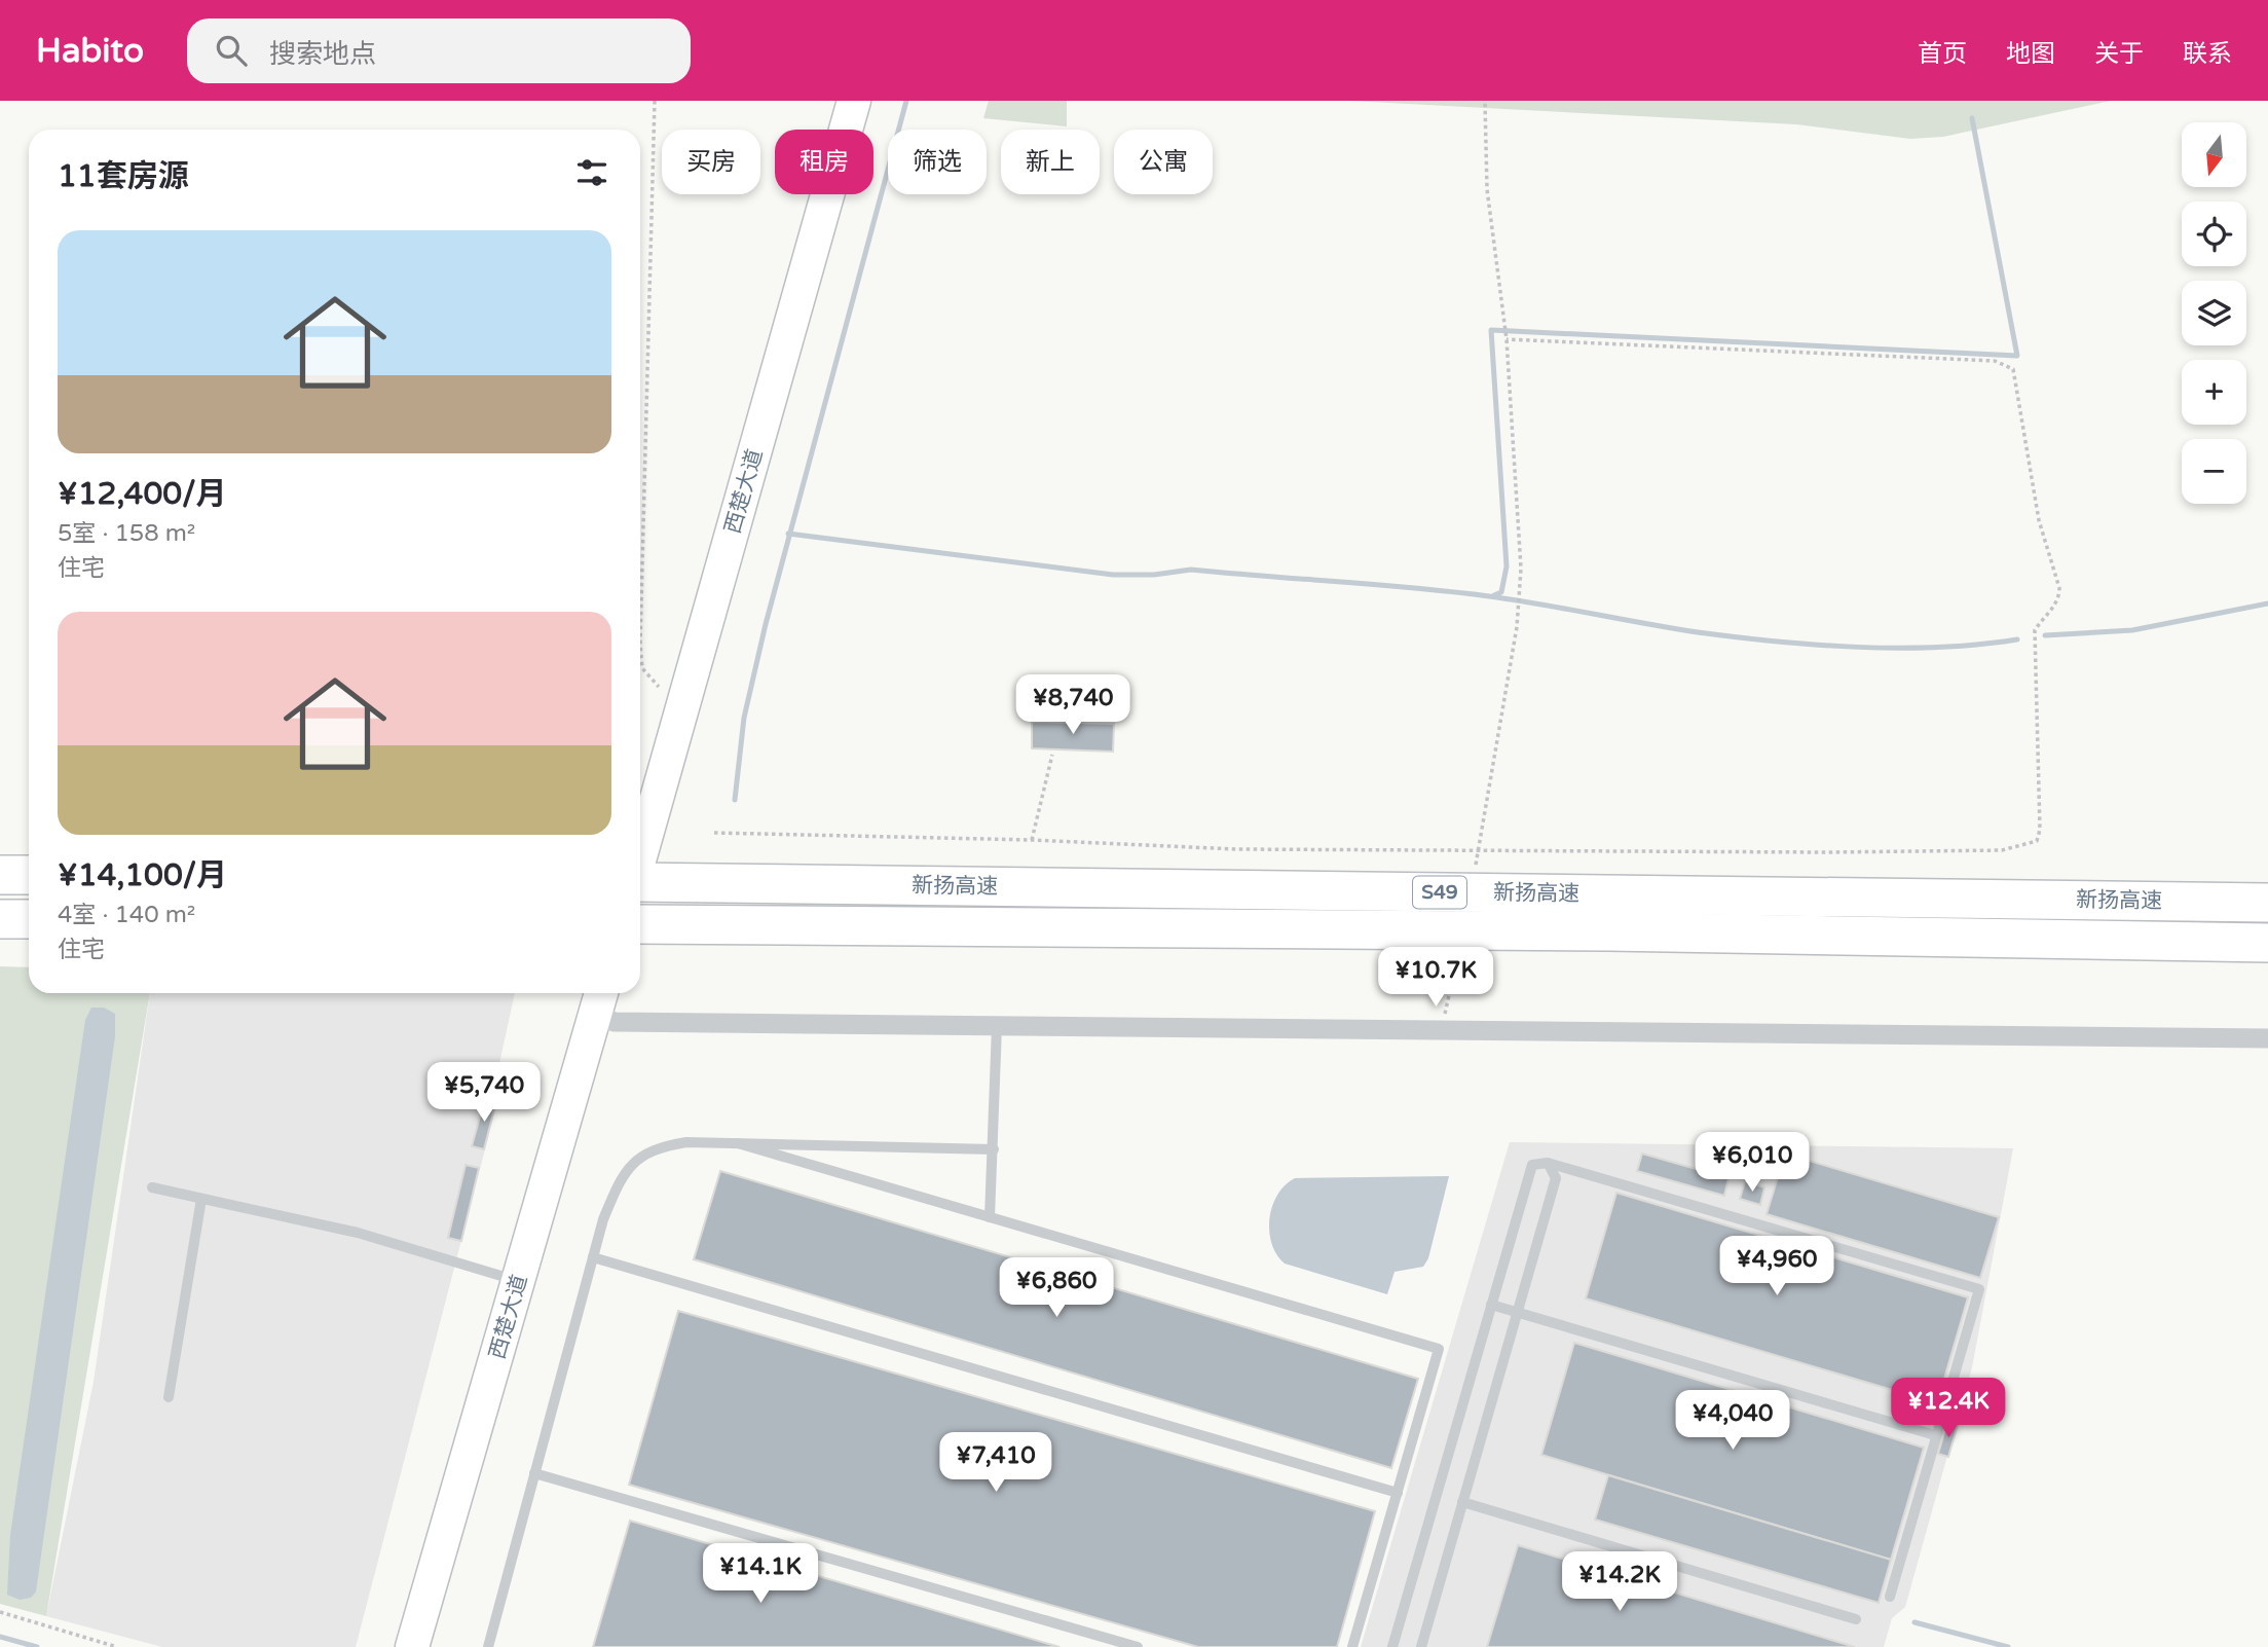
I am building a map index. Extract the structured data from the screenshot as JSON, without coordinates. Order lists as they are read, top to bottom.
{
  "streets": {
    "highway": ["新扬高速", "S49"],
    "main road": ["西楚大道"]
  },
  "north": "bottom",
  "page": {
    "header": "Habito",
    "search": "搜索地点",
    "nav": [
      "首页",
      "地图",
      "关于",
      "联系"
    ],
    "map_buttons": ["+", "−"],
    "chip": [
      "买房",
      "租房",
      "筛选",
      "新上",
      "公寓"
    ],
    "heading": "11套房源",
    "list": [
      {
        "name": "¥12,400/月",
        "note": "5室 · 158 m² · 住宅"
      },
      {
        "name": "¥14,100/月",
        "note": "4室 · 140 m² · 住宅"
      }
    ],
    "price": [
      "¥8,740",
      "¥10.7K",
      "¥5,740",
      "¥6,010",
      "¥4,960",
      "¥6,860",
      "¥12.4K",
      "¥4,040",
      "¥7,410",
      "¥14.1K",
      "¥14.2K"
    ]
  }
}
